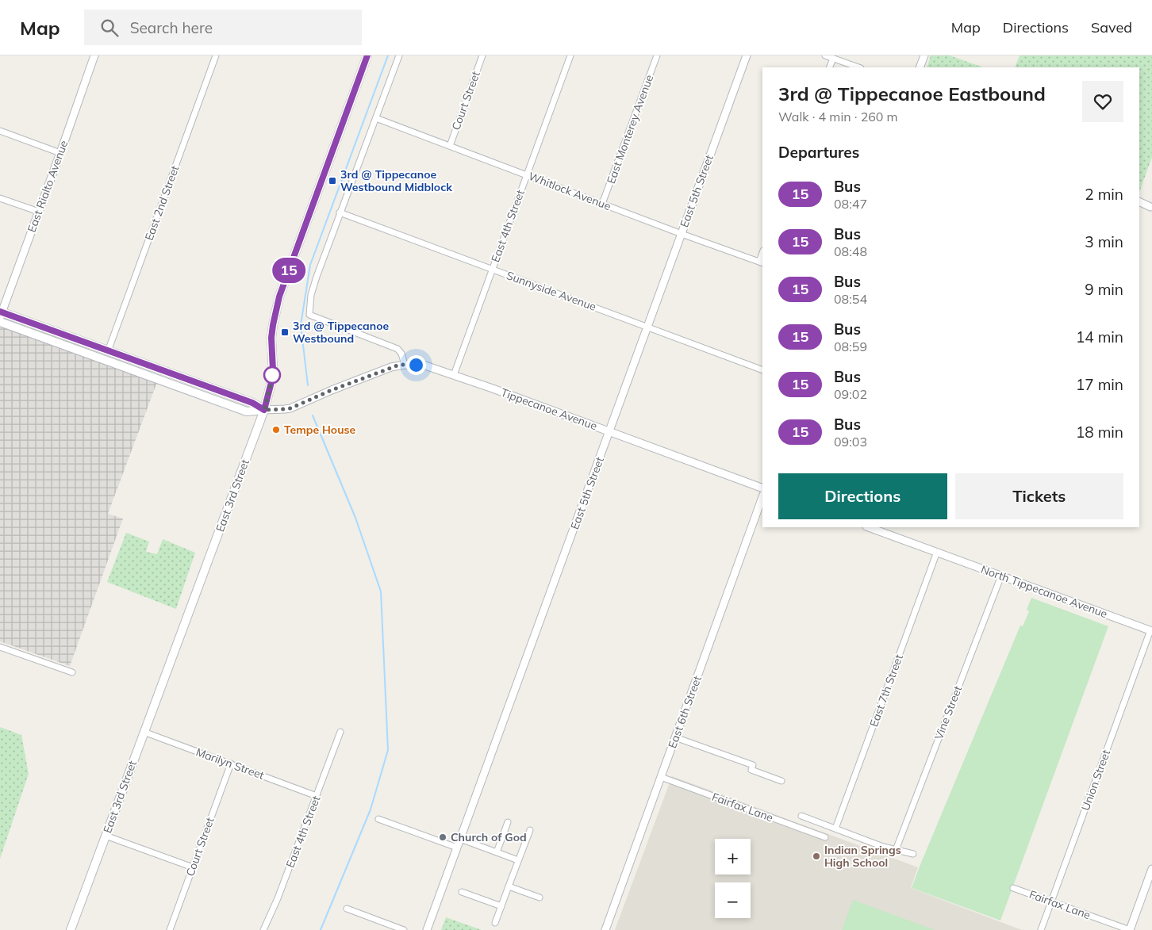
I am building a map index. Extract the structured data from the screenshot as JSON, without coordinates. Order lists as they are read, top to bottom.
{
  "streets": {
    "main road": ["East 3rd Street"],
    "street": [
      "Court Street",
      "East Monterey Avenue",
      "East Rialto Avenue",
      "Whitlock Avenue",
      "East 5th Street",
      "East 2nd Street",
      "East 4th Street",
      "Sunnyside Avenue",
      "Tippecanoe Avenue",
      "North Tippecanoe Avenue",
      "East 7th Street",
      "East 6th Street",
      "Vine Street",
      "Marilyn Street",
      "Union Street",
      "Fairfax Lane"
    ]
  },
  "crossings": [
    ["Court Street", "Whitlock Avenue"],
    ["Court Street", "Marilyn Street"],
    ["East Monterey Avenue", "Whitlock Avenue"],
    ["Whitlock Avenue", "East 5th Street"],
    ["Whitlock Avenue", "East 4th Street"],
    ["East 5th Street", "Sunnyside Avenue"],
    ["East 5th Street", "Tippecanoe Avenue"],
    ["East 4th Street", "Sunnyside Avenue"],
    ["East 4th Street", "Tippecanoe Avenue"],
    ["East 4th Street", "Marilyn Street"],
    ["Tippecanoe Avenue", "East 3rd Street"],
    ["East 3rd Street", "Marilyn Street"],
    ["North Tippecanoe Avenue", "East 7th Street"],
    ["North Tippecanoe Avenue", "Vine Street"],
    ["North Tippecanoe Avenue", "Union Street"],
    ["East 6th Street", "Fairfax Lane"],
    ["Union Street", "Fairfax Lane"]
  ],
  "places": {
    "transit": ["3rd @ Tippecanoe Westbound Midblock", "3rd @ Tippecanoe Westbound"],
    "other": ["Tempe House", "Church of God", "Indian Springs High School"]
  },
  "lines": ["bus line 15"],
  "page": {
    "header": "Map",
    "search": "Search here",
    "nav": ["Map", "Directions", "Saved"],
    "on_map": "15",
    "heading": [
      ["3rd @ Tippecanoe Eastbound", "Walk · 4 min · 260 m"],
      "Departures"
    ],
    "list": [
      {
        "mark": "15",
        "name": "Bus",
        "note": "08:47",
        "value": "2 min"
      },
      {
        "mark": "15",
        "name": "Bus",
        "note": "08:48",
        "value": "3 min"
      },
      {
        "mark": "15",
        "name": "Bus",
        "note": "08:54",
        "value": "9 min"
      },
      {
        "mark": "15",
        "name": "Bus",
        "note": "08:59",
        "value": "14 min"
      },
      {
        "mark": "15",
        "name": "Bus",
        "note": "09:02",
        "value": "17 min"
      },
      {
        "mark": "15",
        "name": "Bus",
        "note": "09:03",
        "value": "18 min"
      }
    ],
    "buttons": ["Directions", "Tickets"],
    "map_buttons": ["+", "−"]
  }
}
